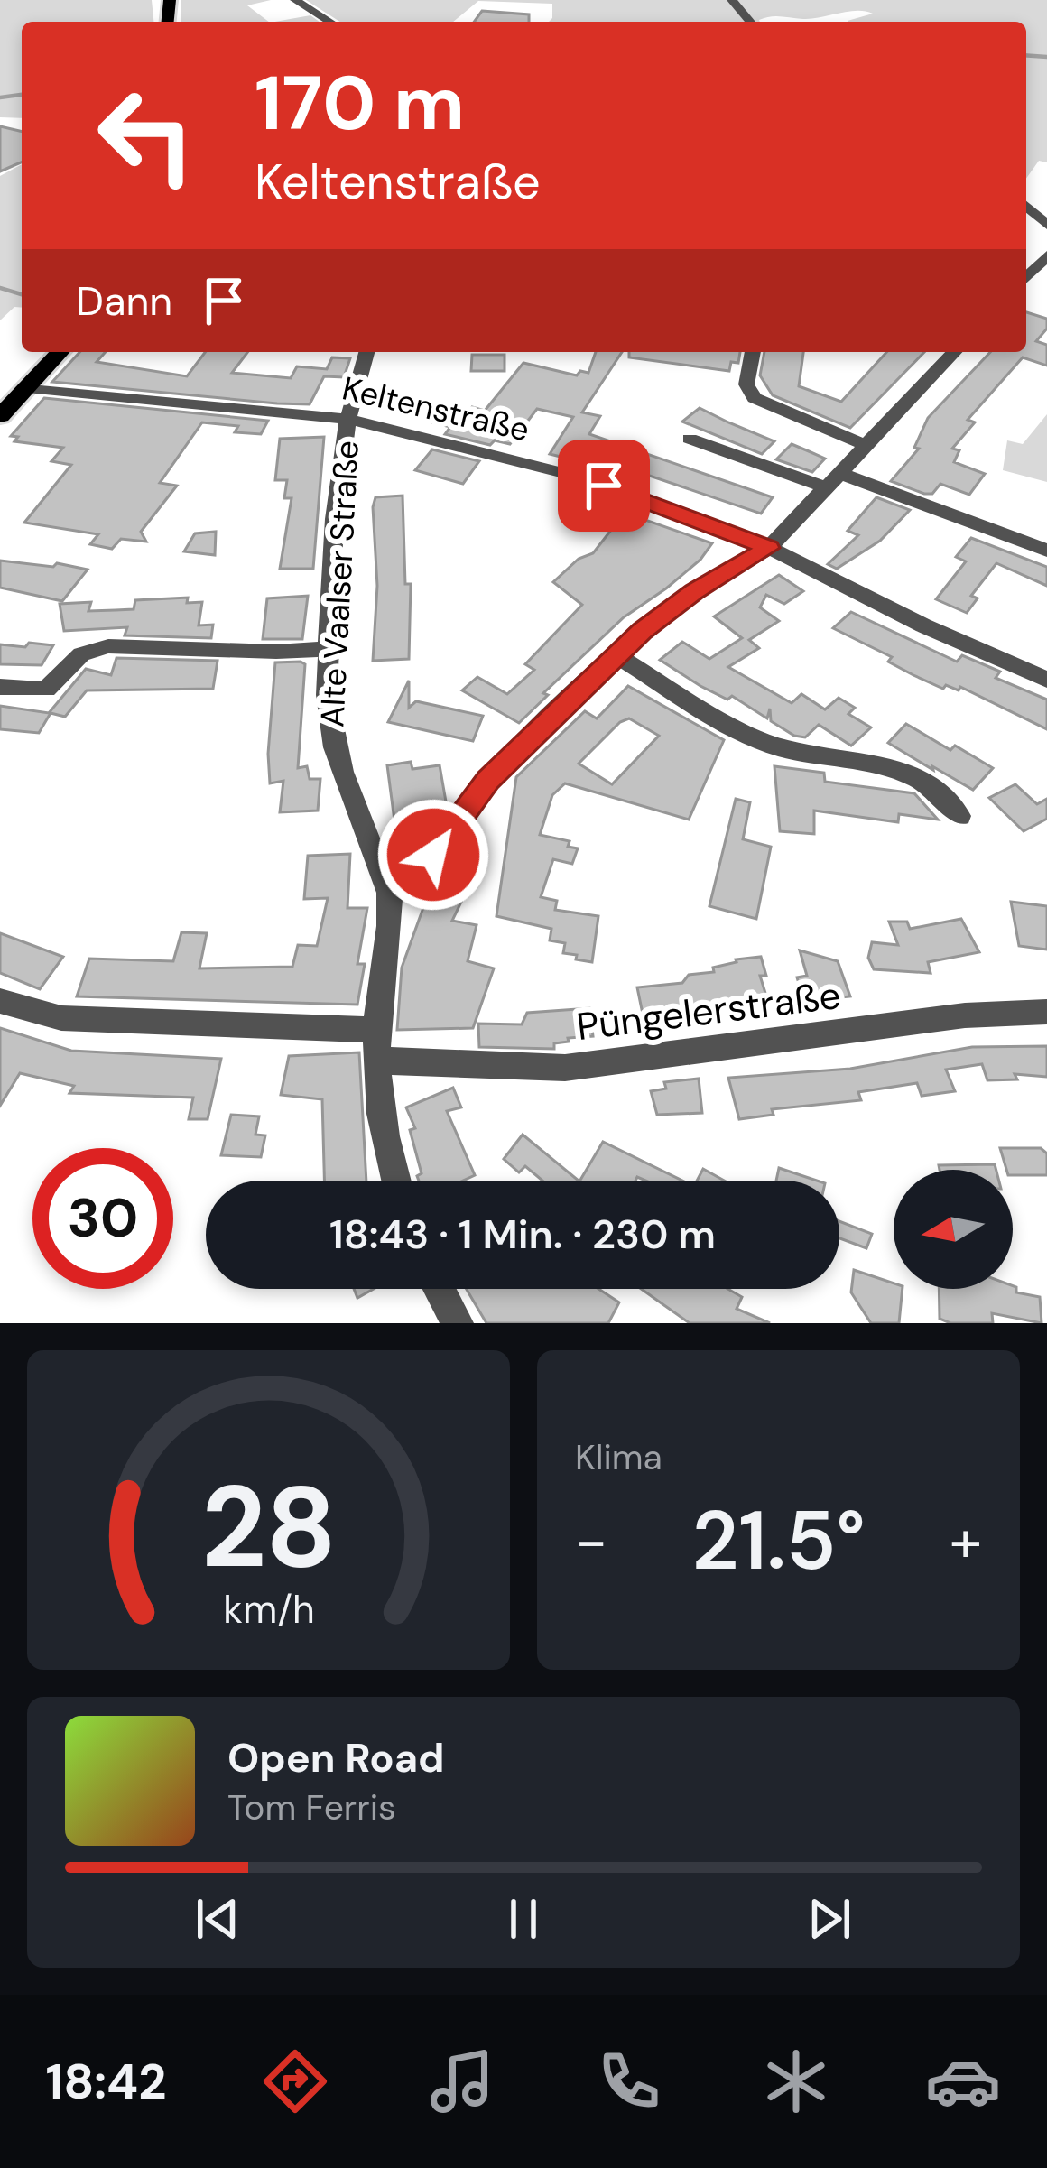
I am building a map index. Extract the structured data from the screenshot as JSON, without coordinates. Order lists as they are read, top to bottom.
{
  "streets": {
    "street": ["Keltenstraße", "Alte Vaalser Straße", "Püngelerstraße"]
  },
  "crossings": [
    ["Keltenstraße", "Alte Vaalser Straße"],
    ["Alte Vaalser Straße", "Püngelerstraße"]
  ],
  "north": "left",
  "page": {
    "turn": ["170 m", "Keltenstraße"],
    "then": "Dann",
    "limit": "30",
    "trip": "18:43 · 1 Min. · 230 m",
    "tile": "Klima",
    "heat": ["−", "21.5°", "+"],
    "song": ["Open Road", "Tom Ferris"],
    "tabs": "18:42",
    "gauge": ["28", "km/h"]
  }
}
